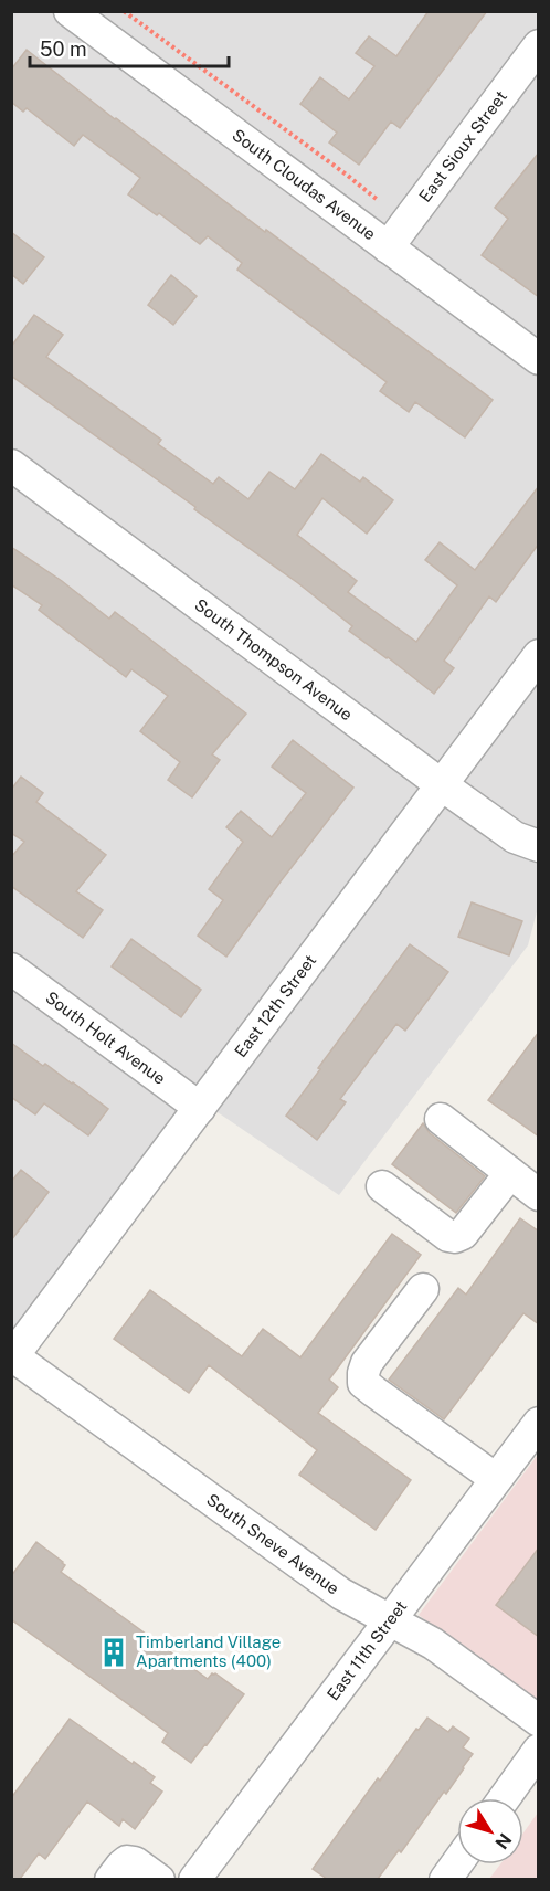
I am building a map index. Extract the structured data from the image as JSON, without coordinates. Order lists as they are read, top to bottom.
{
  "streets": {
    "street": [
      "East Sioux Street",
      "South Cloudas Avenue",
      "South Thompson Avenue",
      "East 12th Street",
      "South Holt Avenue",
      "South Sneve Avenue",
      "East 11th Street"
    ]
  },
  "crossings": [
    ["East Sioux Street", "South Cloudas Avenue"],
    ["South Thompson Avenue", "East 12th Street"],
    ["East 12th Street", "South Holt Avenue"],
    ["East 12th Street", "South Sneve Avenue"],
    ["South Sneve Avenue", "East 11th Street"]
  ],
  "places": {
    "building": ["Timberland Village Apartments (400)"]
  },
  "scale_bar": "50 m",
  "north": "bottom right"
}
